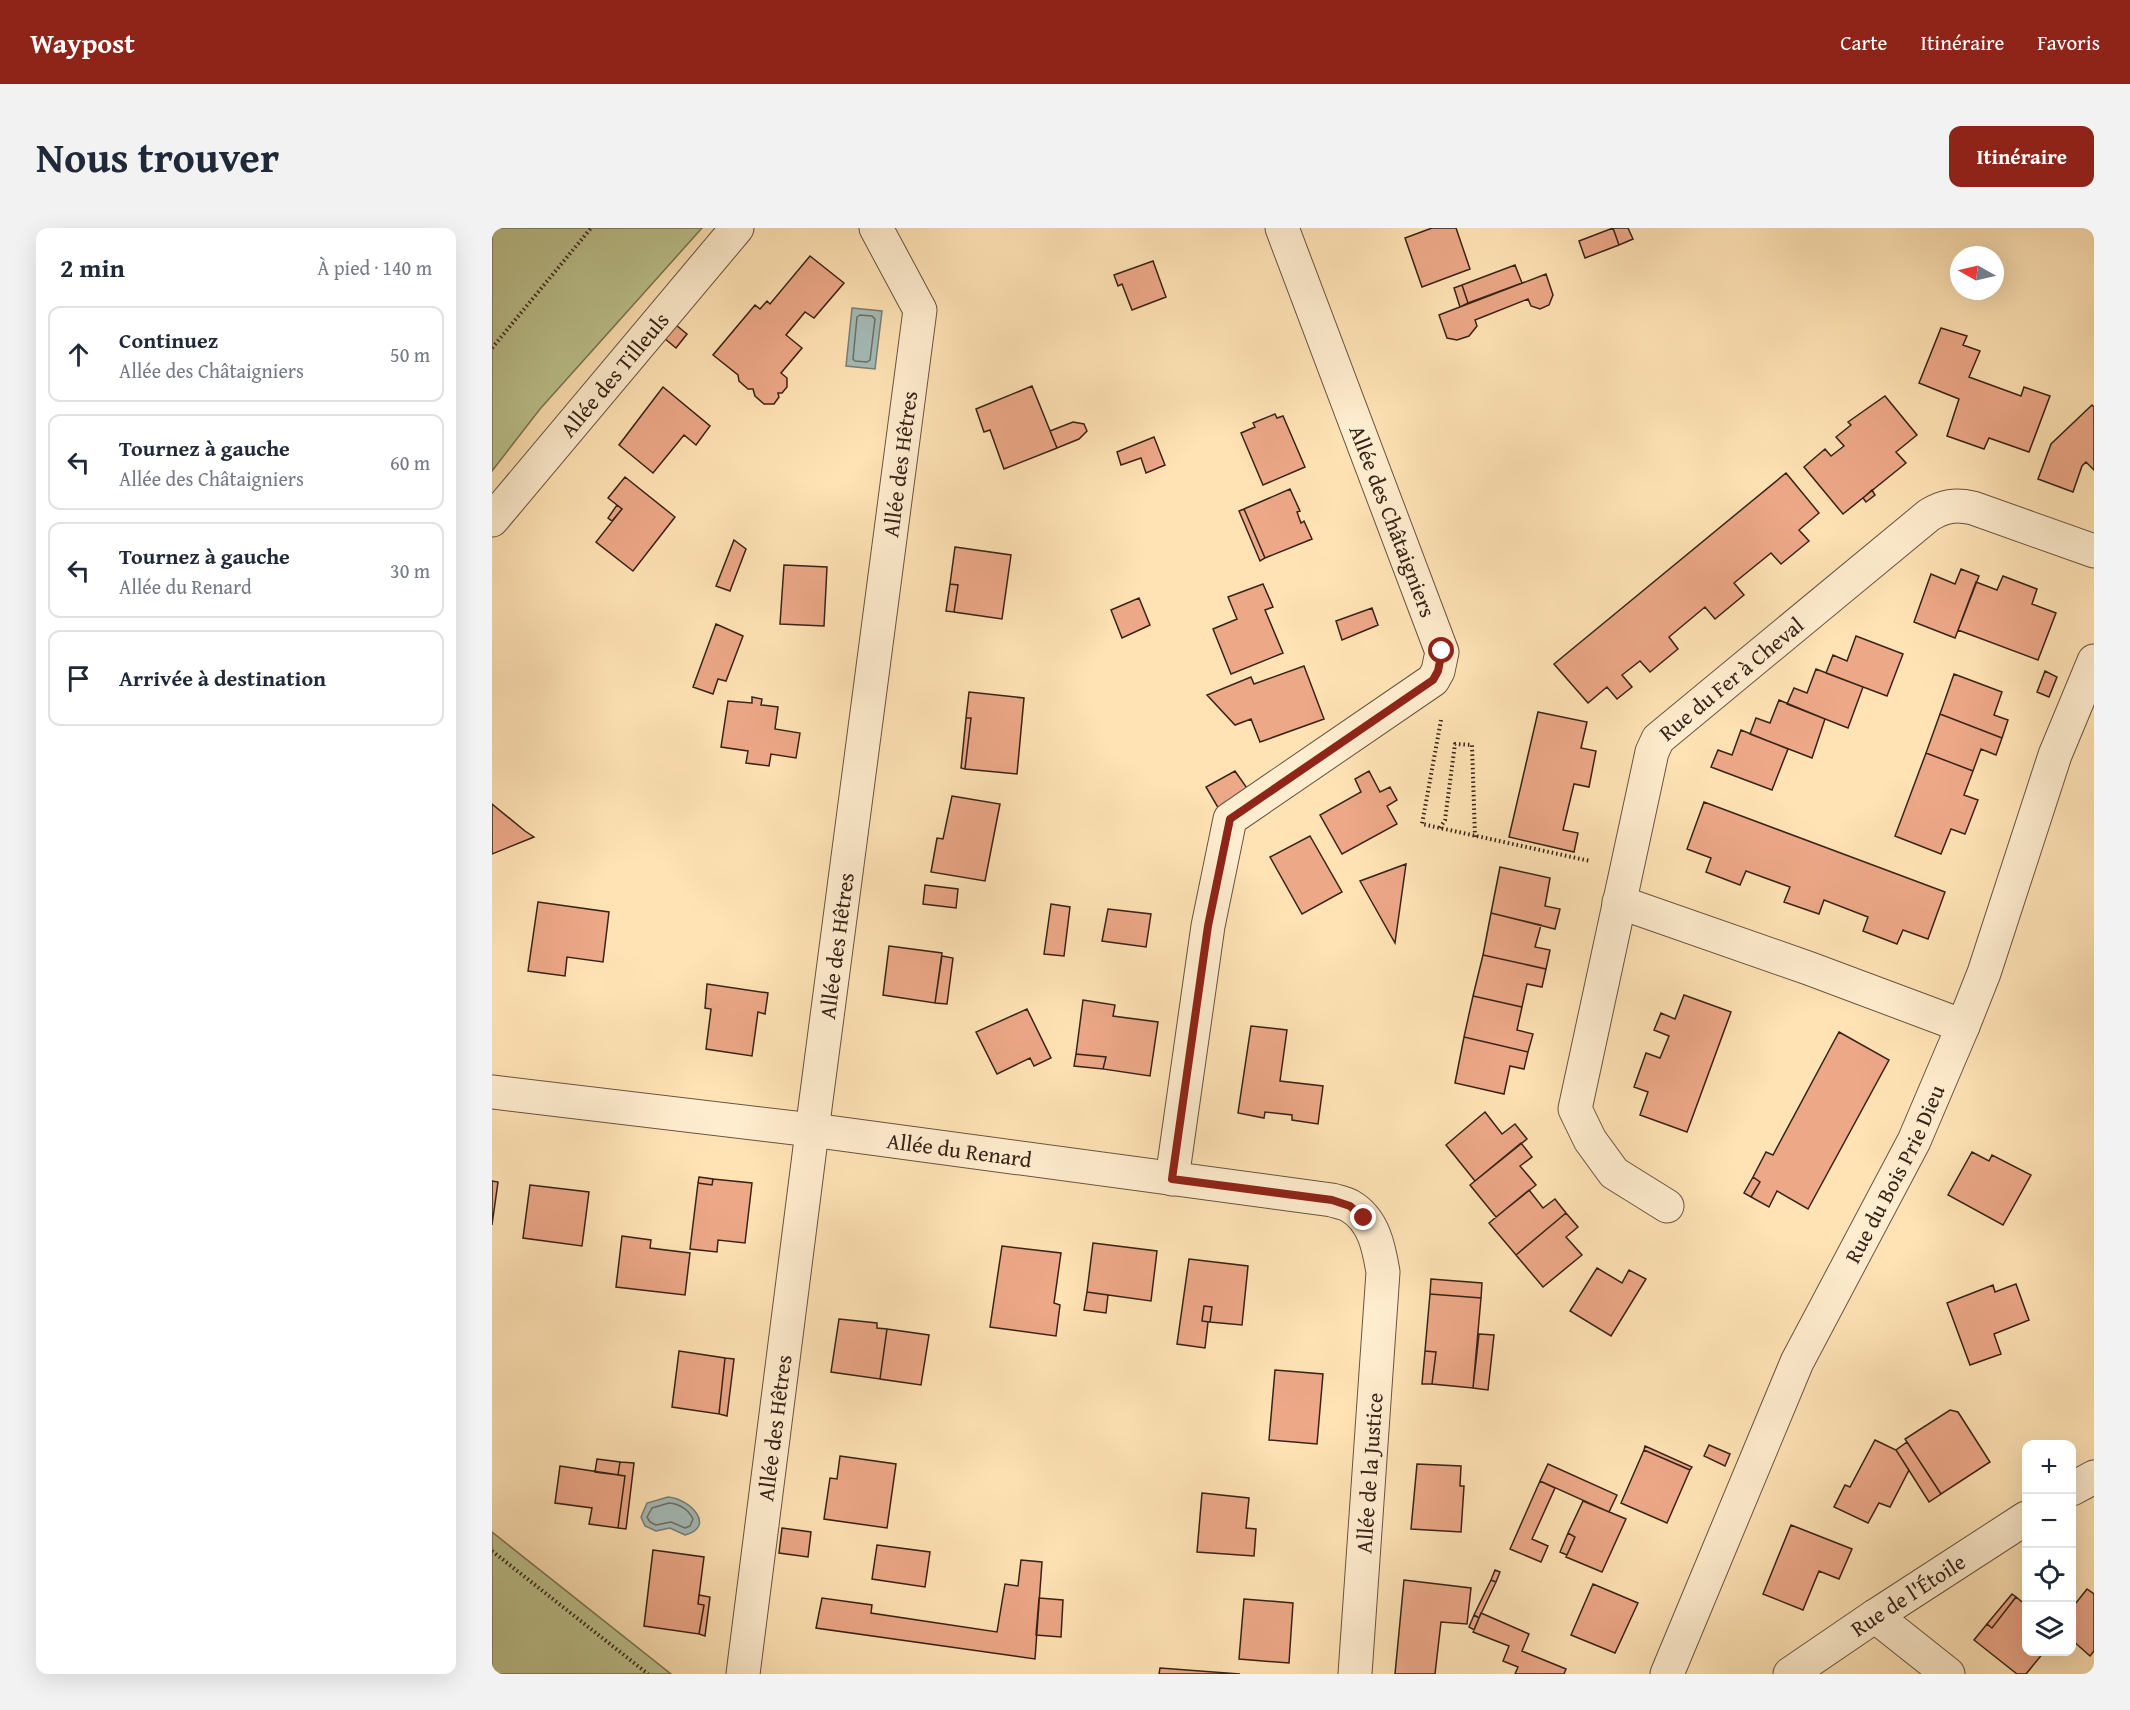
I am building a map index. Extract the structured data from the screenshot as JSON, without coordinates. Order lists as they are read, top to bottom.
{
  "streets": {
    "street": [
      "Allée des Tilleuls",
      "Allée des Hêtres",
      "Allée des Châtaigniers",
      "Rue du Fer à Cheval",
      "Allée du Renard",
      "Rue du Bois Prie Dieu",
      "Allée de la Justice",
      "Rue de l'Étoile"
    ]
  },
  "crossings": [
    ["Allée des Hêtres", "Allée du Renard"],
    ["Allée du Renard", "Allée de la Justice"]
  ],
  "north": "left",
  "page": {
    "header": "Waypost",
    "nav": ["Carte", "Itinéraire", "Favoris"],
    "title": "Nous trouver",
    "buttons": "Itinéraire",
    "heading": ["2 min", "À pied · 140 m"],
    "list": [
      ["Continuez", "Allée des Châtaigniers", "50 m"],
      ["Tournez à gauche", "Allée des Châtaigniers", "60 m"],
      ["Tournez à gauche", "Allée du Renard", "30 m"],
      "Arrivée à destination"
    ],
    "map_buttons": ["+", "−"]
  }
}
